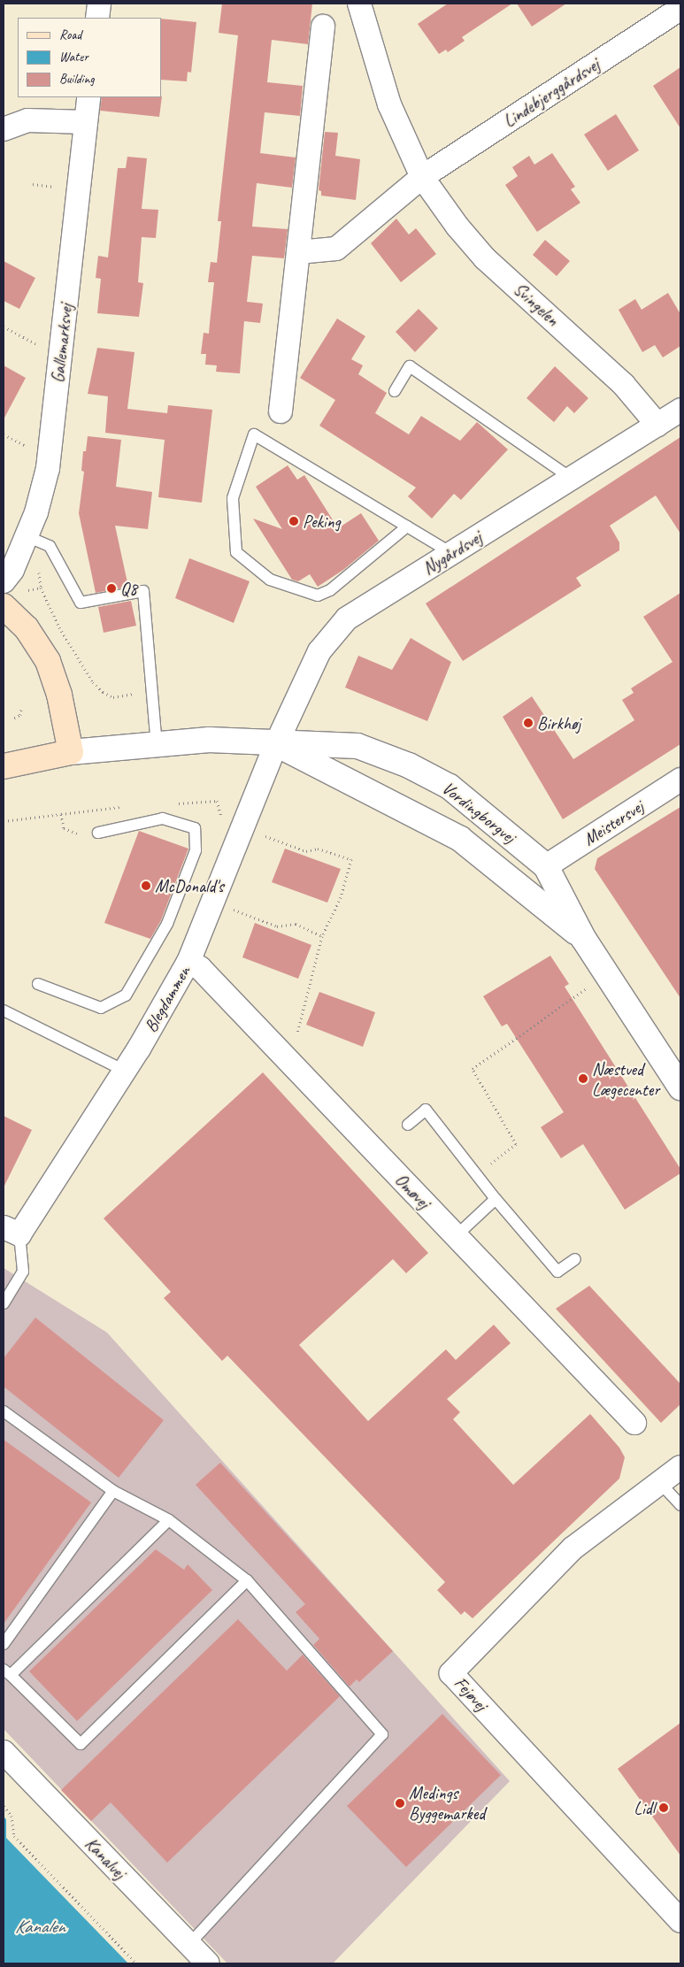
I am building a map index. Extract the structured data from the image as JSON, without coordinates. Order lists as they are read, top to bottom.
{
  "streets": {
    "street": [
      "Lindebjerggårdsvej",
      "Svingelen",
      "Gallemarksvej",
      "Nygårdsvej",
      "Vordingborgvej",
      "Meistersvej",
      "Blegdammen",
      "Omøvej",
      "Fejøvej",
      "Kanalvej"
    ]
  },
  "crossings": [
    ["Lindebjerggårdsvej", "Svingelen"],
    ["Svingelen", "Nygårdsvej"],
    ["Nygårdsvej", "Vordingborgvej"],
    ["Nygårdsvej", "Blegdammen"],
    ["Vordingborgvej", "Meistersvej"],
    ["Vordingborgvej", "Blegdammen"],
    ["Blegdammen", "Omøvej"]
  ],
  "water": ["Kanalen"],
  "places": [
    "Peking",
    "Q8",
    "Birkhøj",
    "McDonald's",
    "Næstved Lægecenter",
    "Medings Byggemarked",
    "Lidl"
  ],
  "legend": ["Road", "Water", "Building"]
}
